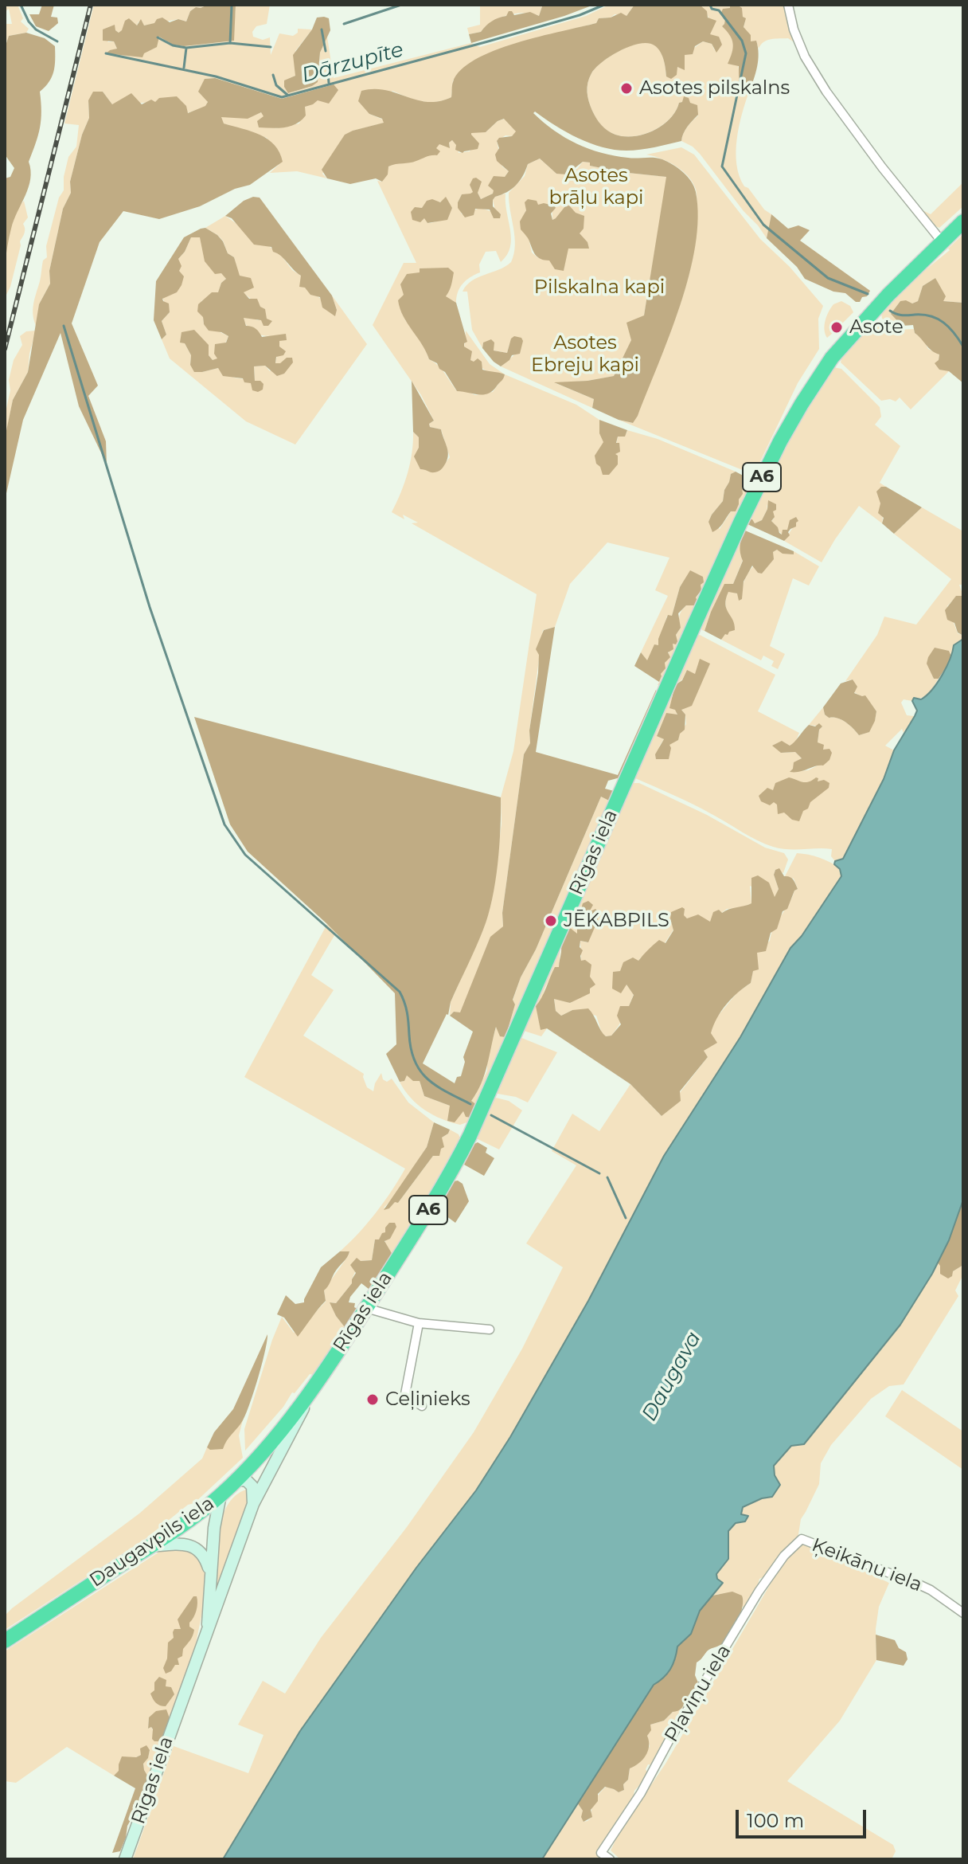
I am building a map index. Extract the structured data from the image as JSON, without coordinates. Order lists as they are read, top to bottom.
{
  "streets": {
    "highway": ["A6", "Rīgas iela", "Daugavpils iela"],
    "street": ["Ķeikānu iela", "Pļaviņu iela"]
  },
  "crossings": [
    ["A6", "Rīgas iela"],
    ["Rīgas iela", "Daugavpils iela"],
    ["Ķeikānu iela", "Pļaviņu iela"]
  ],
  "water": ["Dārzupīte", "Daugava"],
  "parks": ["Asotes brāļu kapi", "Pilskalna kapi", "Asotes Ebreju kapi"],
  "places": [
    "Asotes pilskalns",
    "Asote",
    "JĒKABPILS",
    "Ceļinieks"
  ],
  "scale_bar": "100 m"
}
